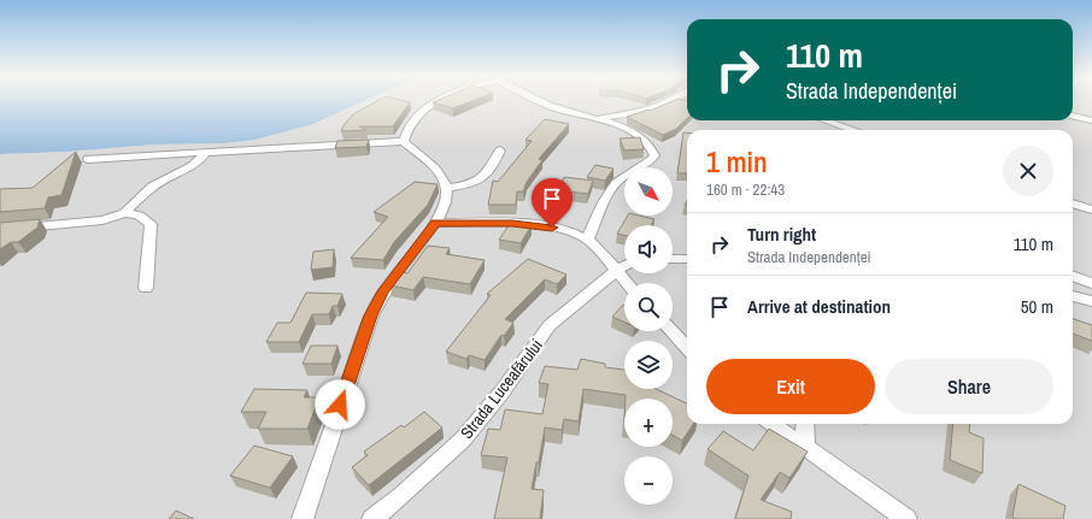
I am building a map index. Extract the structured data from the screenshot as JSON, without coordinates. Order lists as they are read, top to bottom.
{
  "streets": {
    "street": ["Strada Luceafărului"]
  },
  "north": "bottom right",
  "page": {
    "turn": ["110 m", "Strada Independenței"],
    "heading": ["1 min", "160 m · 22:43"],
    "map_buttons": ["+", "−"],
    "list": [
      {
        "name": "Turn right",
        "note": "Strada Independenței",
        "value": "110 m"
      },
      {
        "name": "Arrive at destination",
        "value": "50 m"
      }
    ],
    "buttons": ["Exit", "Share"]
  }
}
